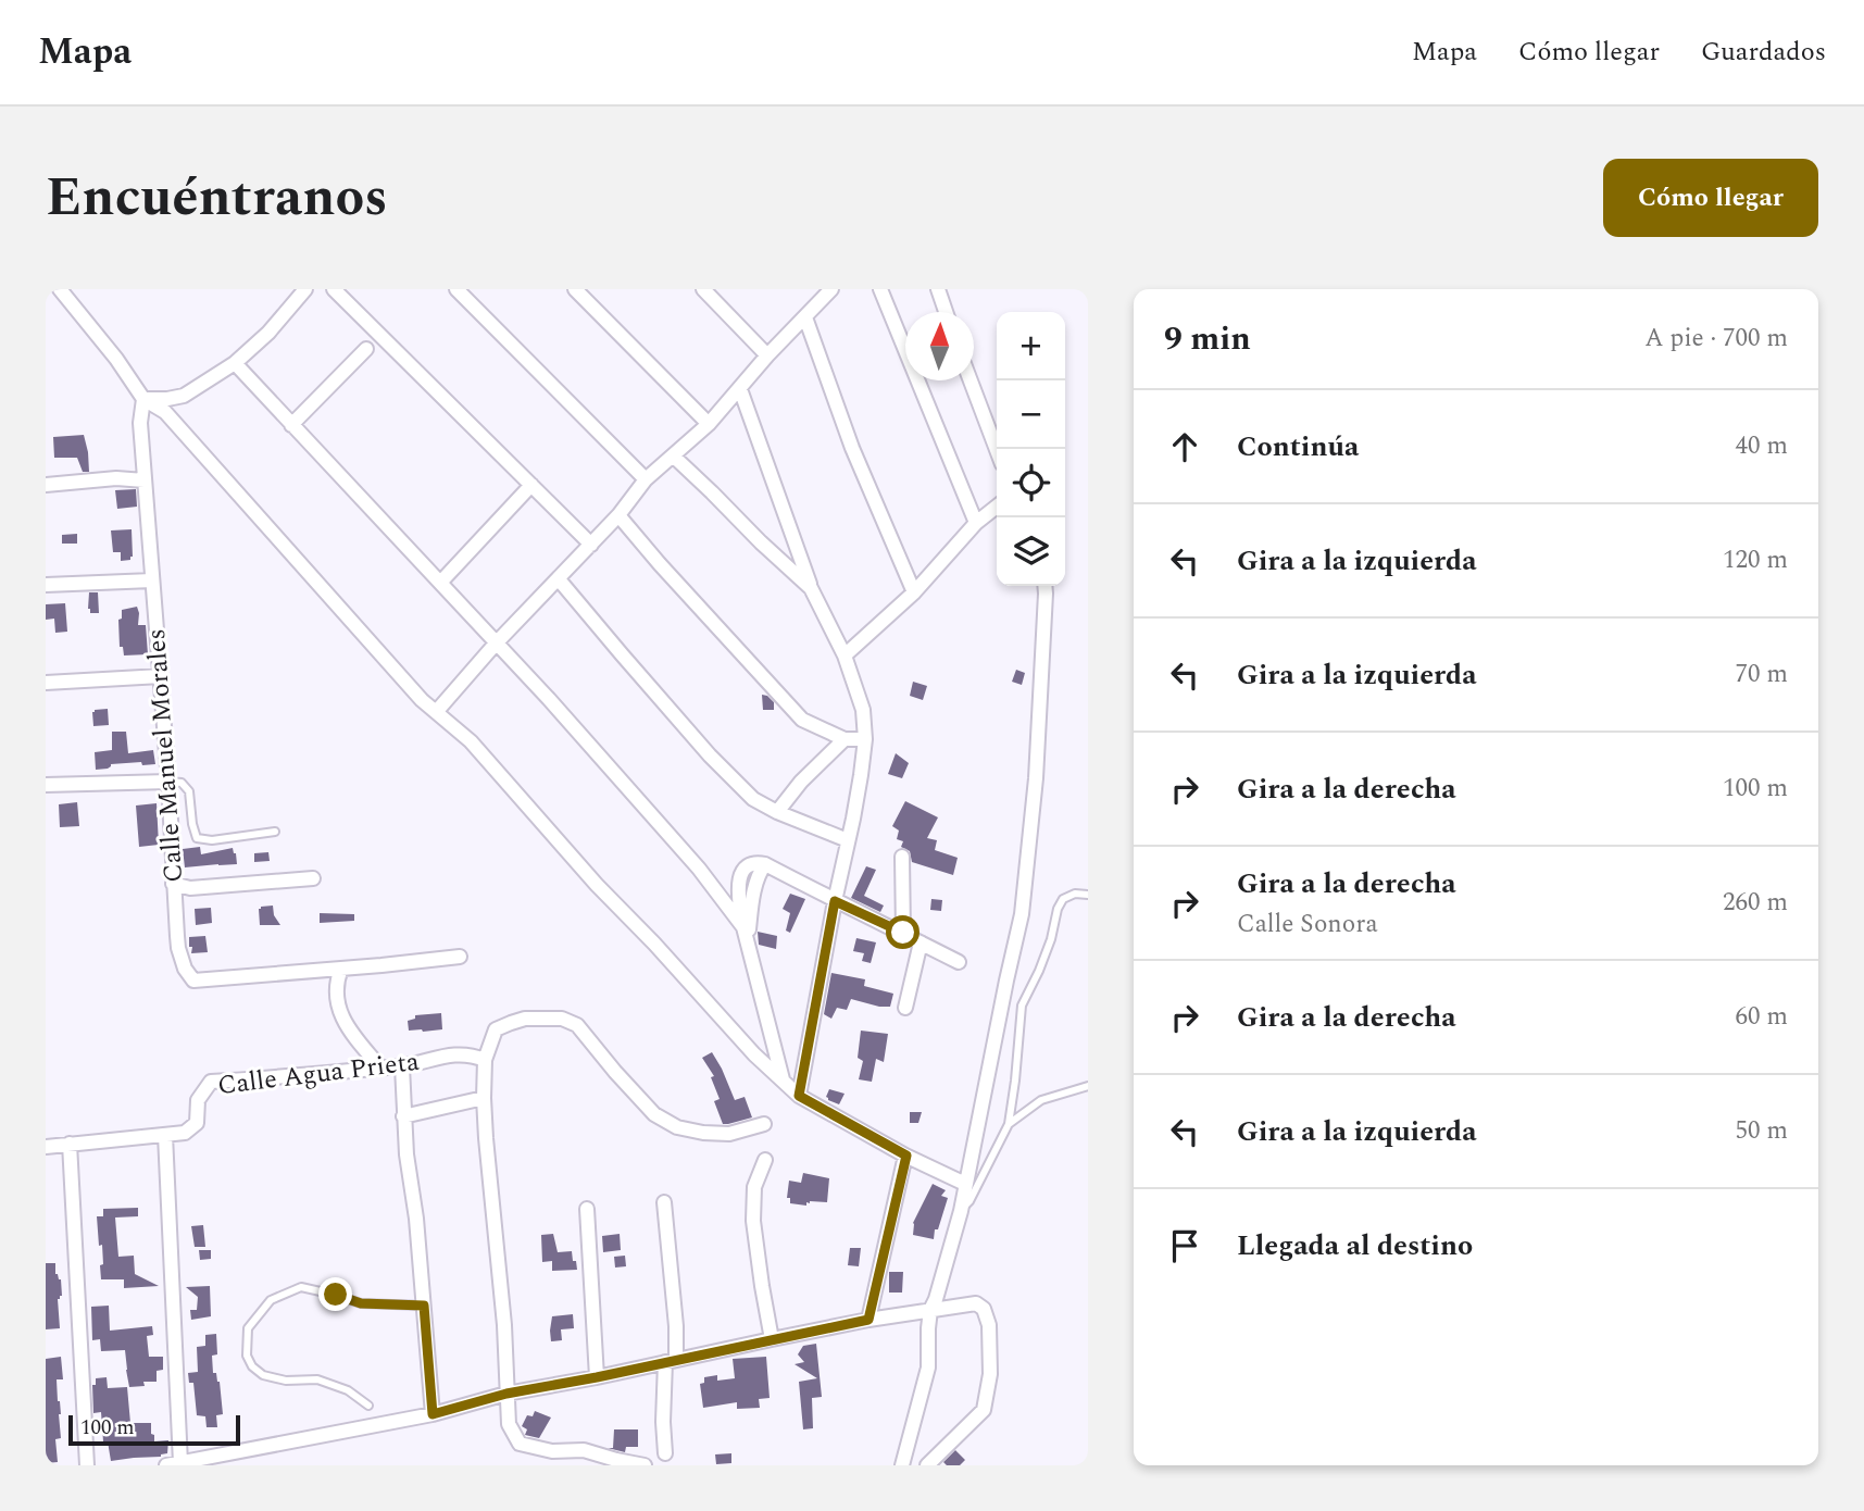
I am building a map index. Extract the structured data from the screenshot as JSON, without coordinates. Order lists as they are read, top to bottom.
{
  "streets": {
    "street": ["Calle Manuel Morales", "Calle Agua Prieta"]
  },
  "scale_bar": "100 m",
  "north": "top",
  "page": {
    "header": "Mapa",
    "nav": ["Mapa", "Cómo llegar", "Guardados"],
    "title": "Encuéntranos",
    "buttons": "Cómo llegar",
    "heading": ["9 min", "A pie · 700 m"],
    "map_buttons": ["+", "−"],
    "list": [
      ["Continúa", "40 m"],
      ["Gira a la izquierda", "120 m"],
      ["Gira a la izquierda", "70 m"],
      ["Gira a la derecha", "100 m"],
      ["Gira a la derecha", "Calle Sonora", "260 m"],
      ["Gira a la derecha", "60 m"],
      ["Gira a la izquierda", "50 m"],
      "Llegada al destino"
    ],
    "scale": "100 m"
  }
}
